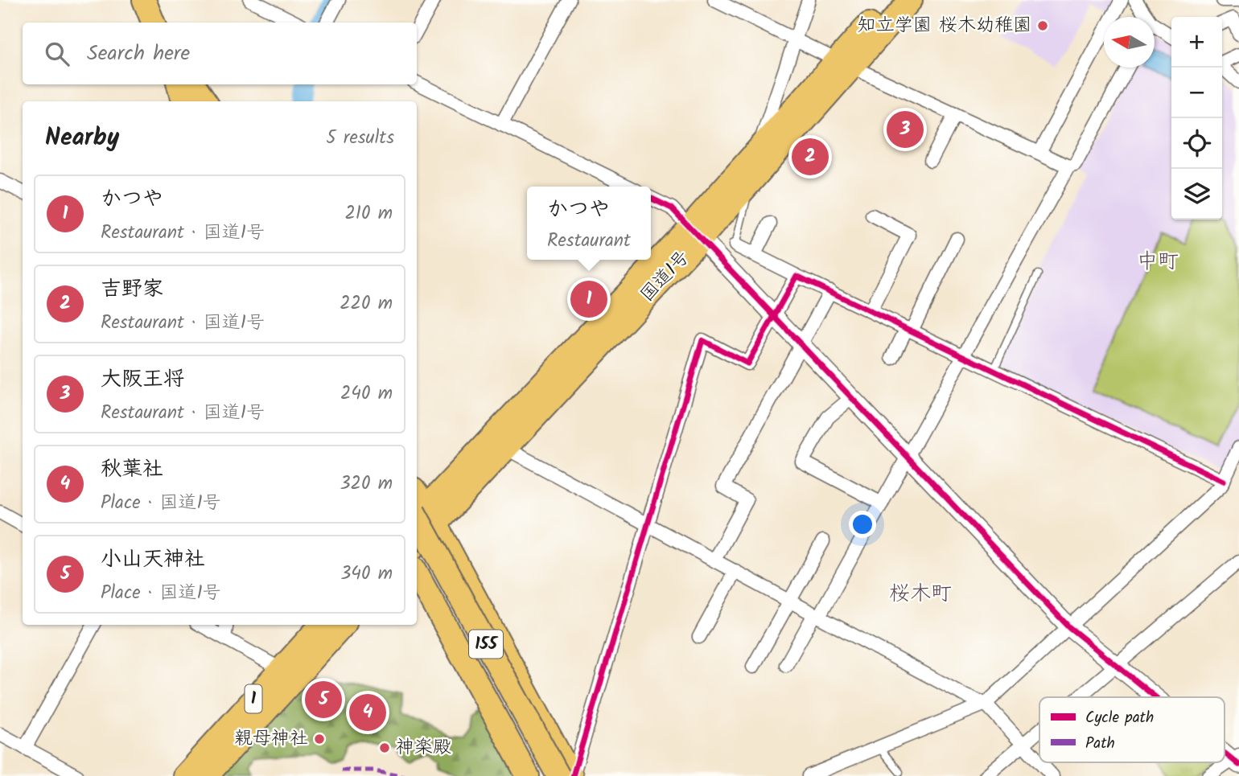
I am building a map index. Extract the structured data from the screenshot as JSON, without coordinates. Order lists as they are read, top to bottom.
{
  "streets": {
    "highway": ["国道1号", "155", "1"]
  },
  "crossings": [
    ["国道1号", "155"]
  ],
  "districts": ["中町", "桜木町"],
  "places": ["知立学園 桜木幼稚園", "親母神社", "神楽殿"],
  "legend": ["Cycle path", "Path"],
  "north": "left",
  "page": {
    "map_buttons": ["+", "−"],
    "search": "Search here",
    "heading": ["Nearby", "5 results"],
    "pins": [
      "3",
      "2",
      "1",
      "5",
      "4"
    ],
    "list": [
      {
        "mark": "1",
        "name": "かつや",
        "note": "Restaurant · 国道1号",
        "value": "210 m"
      },
      {
        "mark": "2",
        "name": "吉野家",
        "note": "Restaurant · 国道1号",
        "value": "220 m"
      },
      {
        "mark": "3",
        "name": "大阪王将",
        "note": "Restaurant · 国道1号",
        "value": "240 m"
      },
      {
        "mark": "4",
        "name": "秋葉社",
        "note": "Place · 国道1号",
        "value": "320 m"
      },
      {
        "mark": "5",
        "name": "小山天神社",
        "note": "Place · 国道1号",
        "value": "340 m"
      }
    ],
    "popup": ["かつや", "Restaurant"]
  }
}
